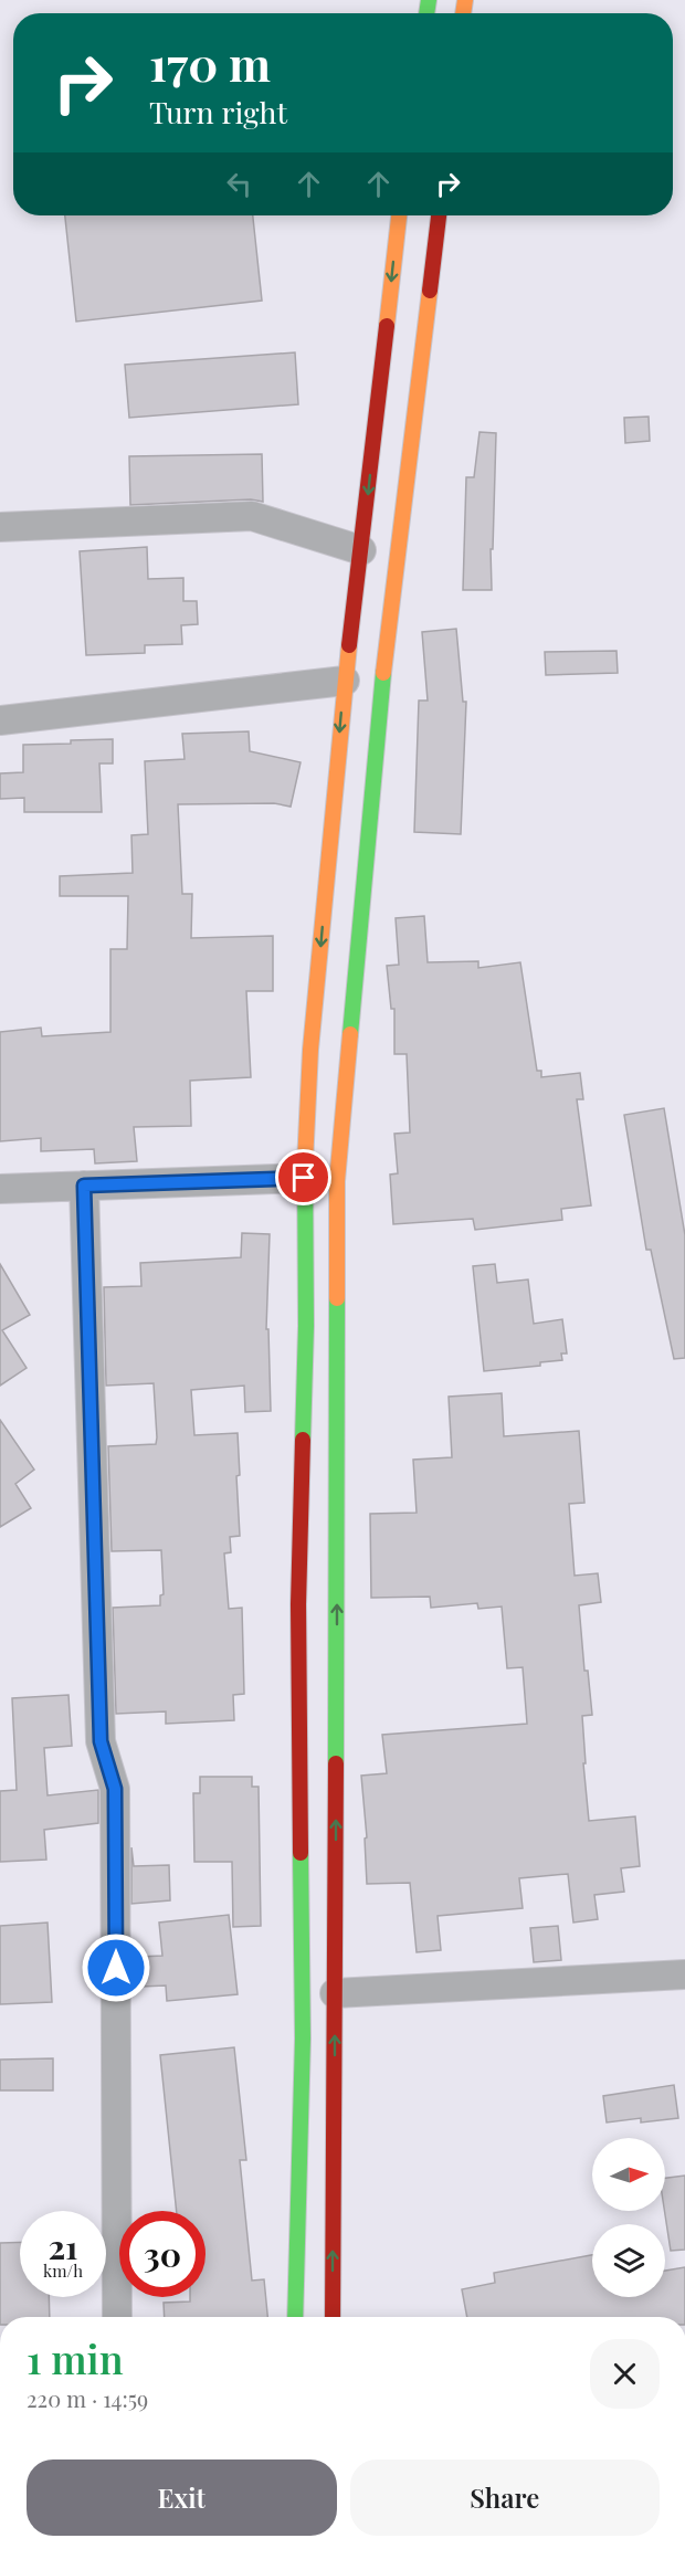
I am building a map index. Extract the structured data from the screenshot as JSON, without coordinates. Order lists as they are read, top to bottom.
{
  "north": "right",
  "page": {
    "turn": ["170 m", "Turn right"],
    "speed": "21 km/h",
    "limit": "30",
    "heading": ["1 min", "220 m · 14:59"],
    "buttons": ["Exit", "Share"]
  }
}
